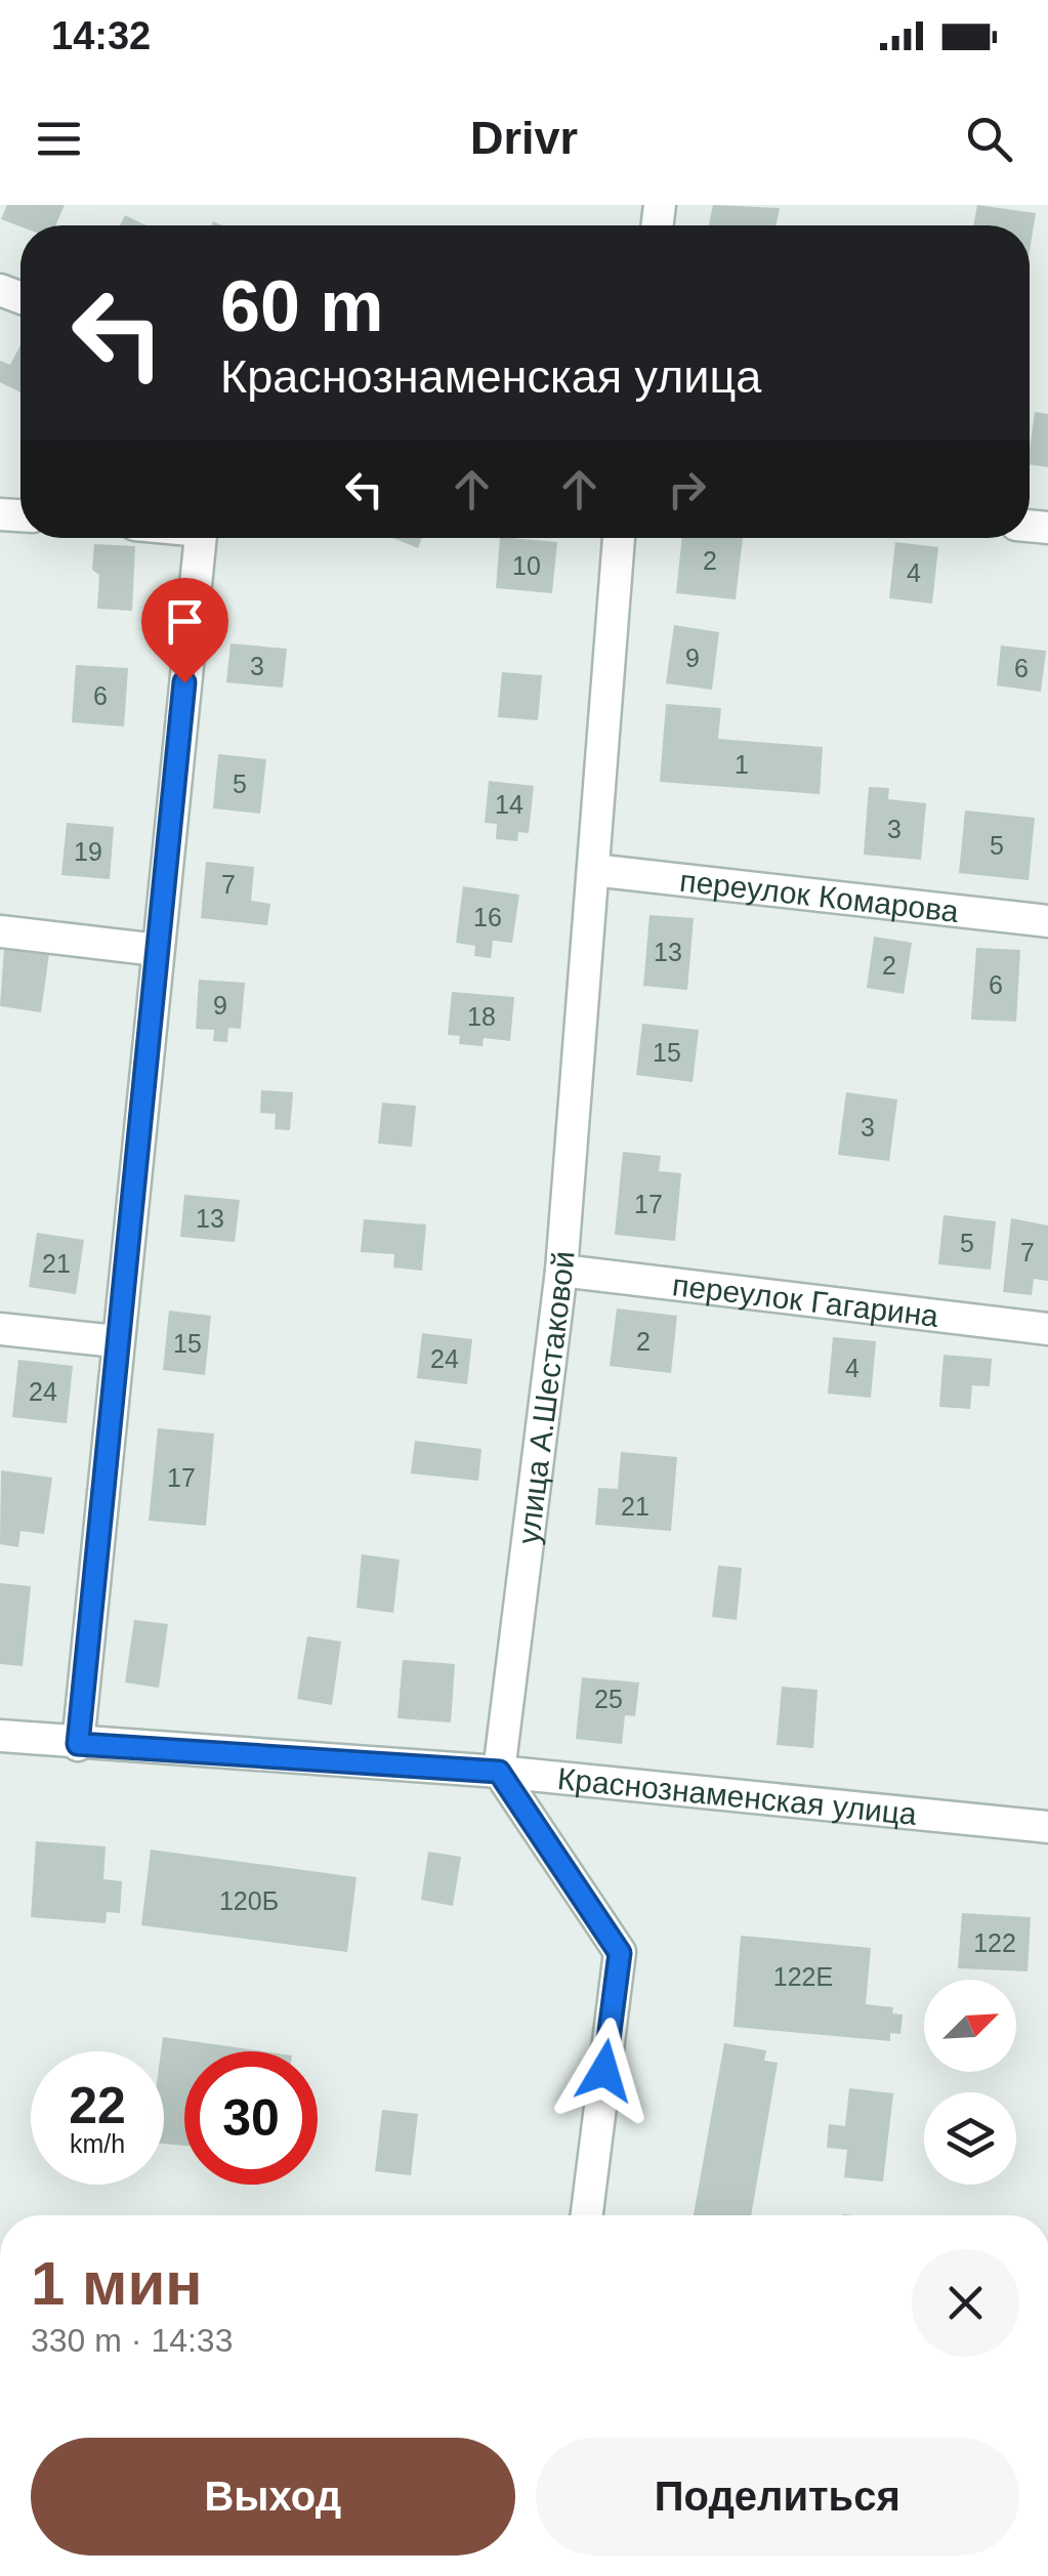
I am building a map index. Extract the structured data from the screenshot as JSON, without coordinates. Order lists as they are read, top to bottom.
{
  "streets": {
    "street": [
      "переулок Комарова",
      "переулок Гагарина",
      "улица А.Шестаковой",
      "Краснознаменская улица"
    ]
  },
  "crossings": [
    ["переулок Комарова", "улица А.Шестаковой"],
    ["переулок Гагарина", "улица А.Шестаковой"],
    ["улица А.Шестаковой", "Краснознаменская улица"]
  ],
  "house_numbers": [
    "2",
    "10",
    "4",
    "9",
    "3",
    "6",
    "6",
    "1",
    "5",
    "14",
    "3",
    "5",
    "19",
    "7",
    "16",
    "13",
    "2",
    "6",
    "9",
    "18",
    "15",
    "3",
    "17",
    "13",
    "5",
    "7",
    "21",
    "2",
    "15",
    "24",
    "4",
    "24",
    "17",
    "21",
    "25",
    "120Б",
    "122",
    "122Е"
  ],
  "north": "top right",
  "page": {
    "status": "14:32",
    "header": "Drivr",
    "turn": ["60 m", "Краснознаменская улица"],
    "speed": "22 km/h",
    "limit": "30",
    "heading": ["1 мин", "330 m · 14:33"],
    "buttons": ["Выход", "Поделиться"]
  }
}
